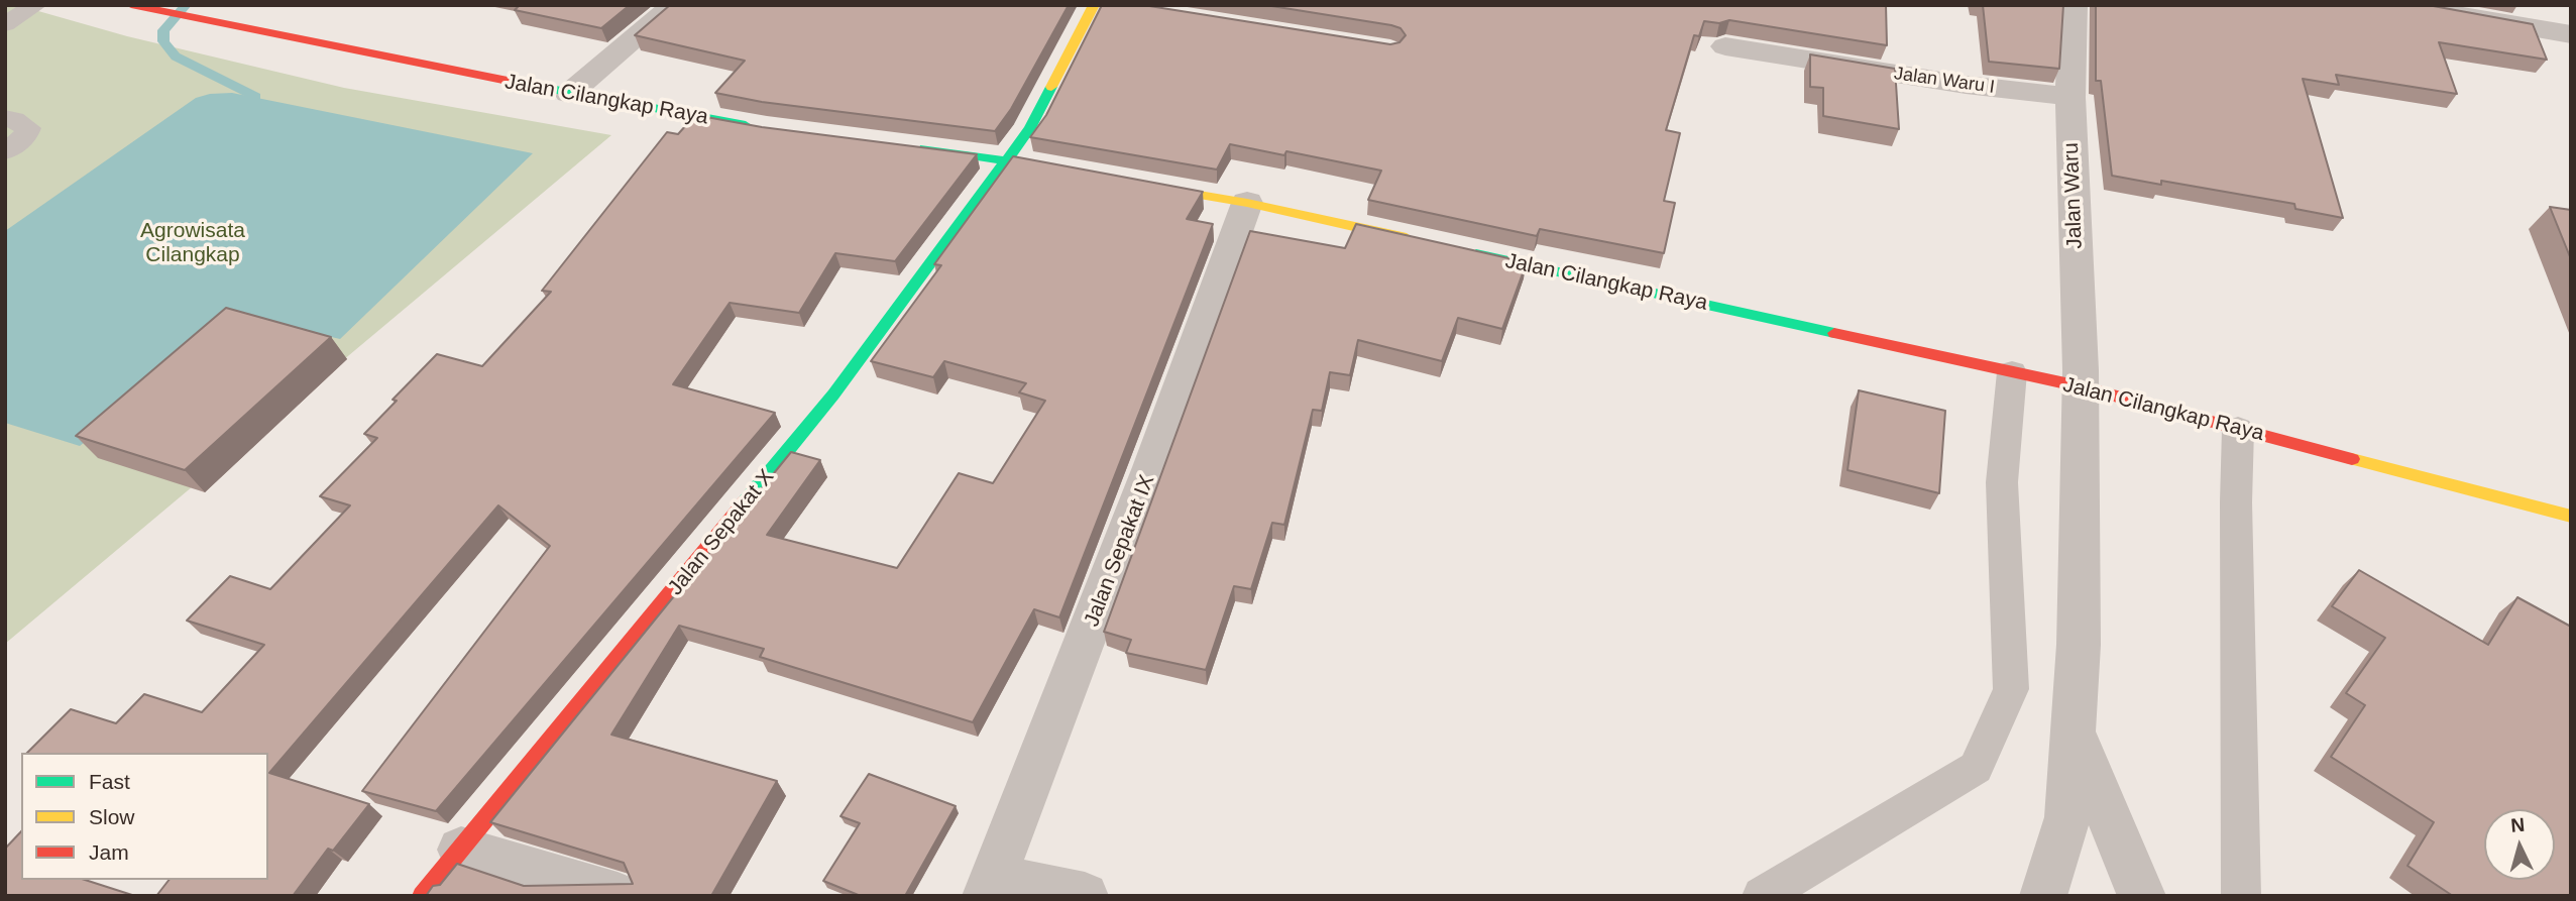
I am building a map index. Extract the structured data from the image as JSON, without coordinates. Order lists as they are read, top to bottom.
{
  "streets": {
    "street": [
      "Jalan Waru I",
      "Jalan Cilangkap Raya",
      "Jalan Waru",
      "Jalan Sepakat X",
      "Jalan Sepakat IX"
    ]
  },
  "crossings": [
    ["Jalan Waru I", "Jalan Waru"],
    ["Jalan Cilangkap Raya", "Jalan Waru"]
  ],
  "parks": ["Agrowisata Cilangkap"],
  "legend": ["Fast", "Slow", "Jam"],
  "north": "top"
}
